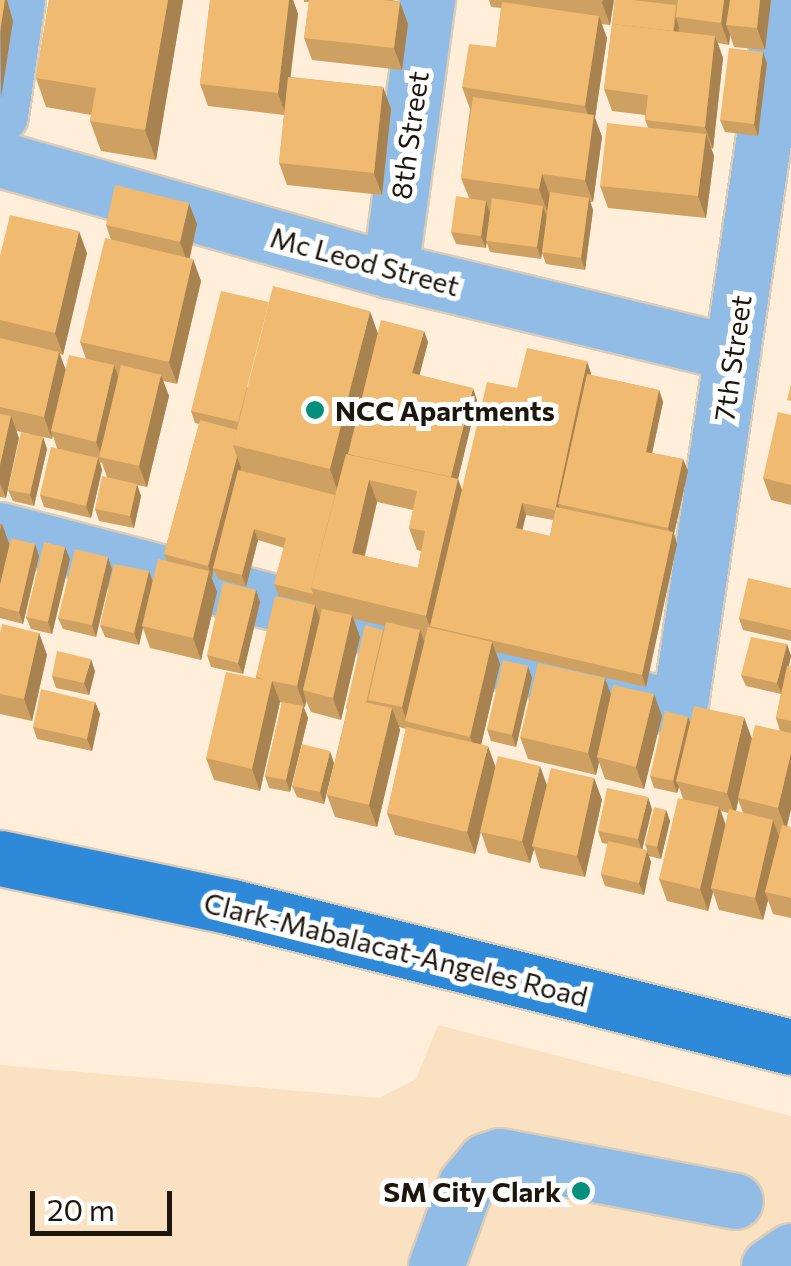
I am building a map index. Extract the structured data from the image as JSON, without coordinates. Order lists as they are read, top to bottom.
{
  "streets": {
    "main road": ["Clark-Mabalacat-Angeles Road"],
    "street": ["8th Street", "Mc Leod Street", "7th Street"]
  },
  "crossings": [
    ["8th Street", "Mc Leod Street"],
    ["Mc Leod Street", "7th Street"]
  ],
  "places": ["NCC Apartments", "SM City Clark"],
  "scale_bar": "20 m"
}
